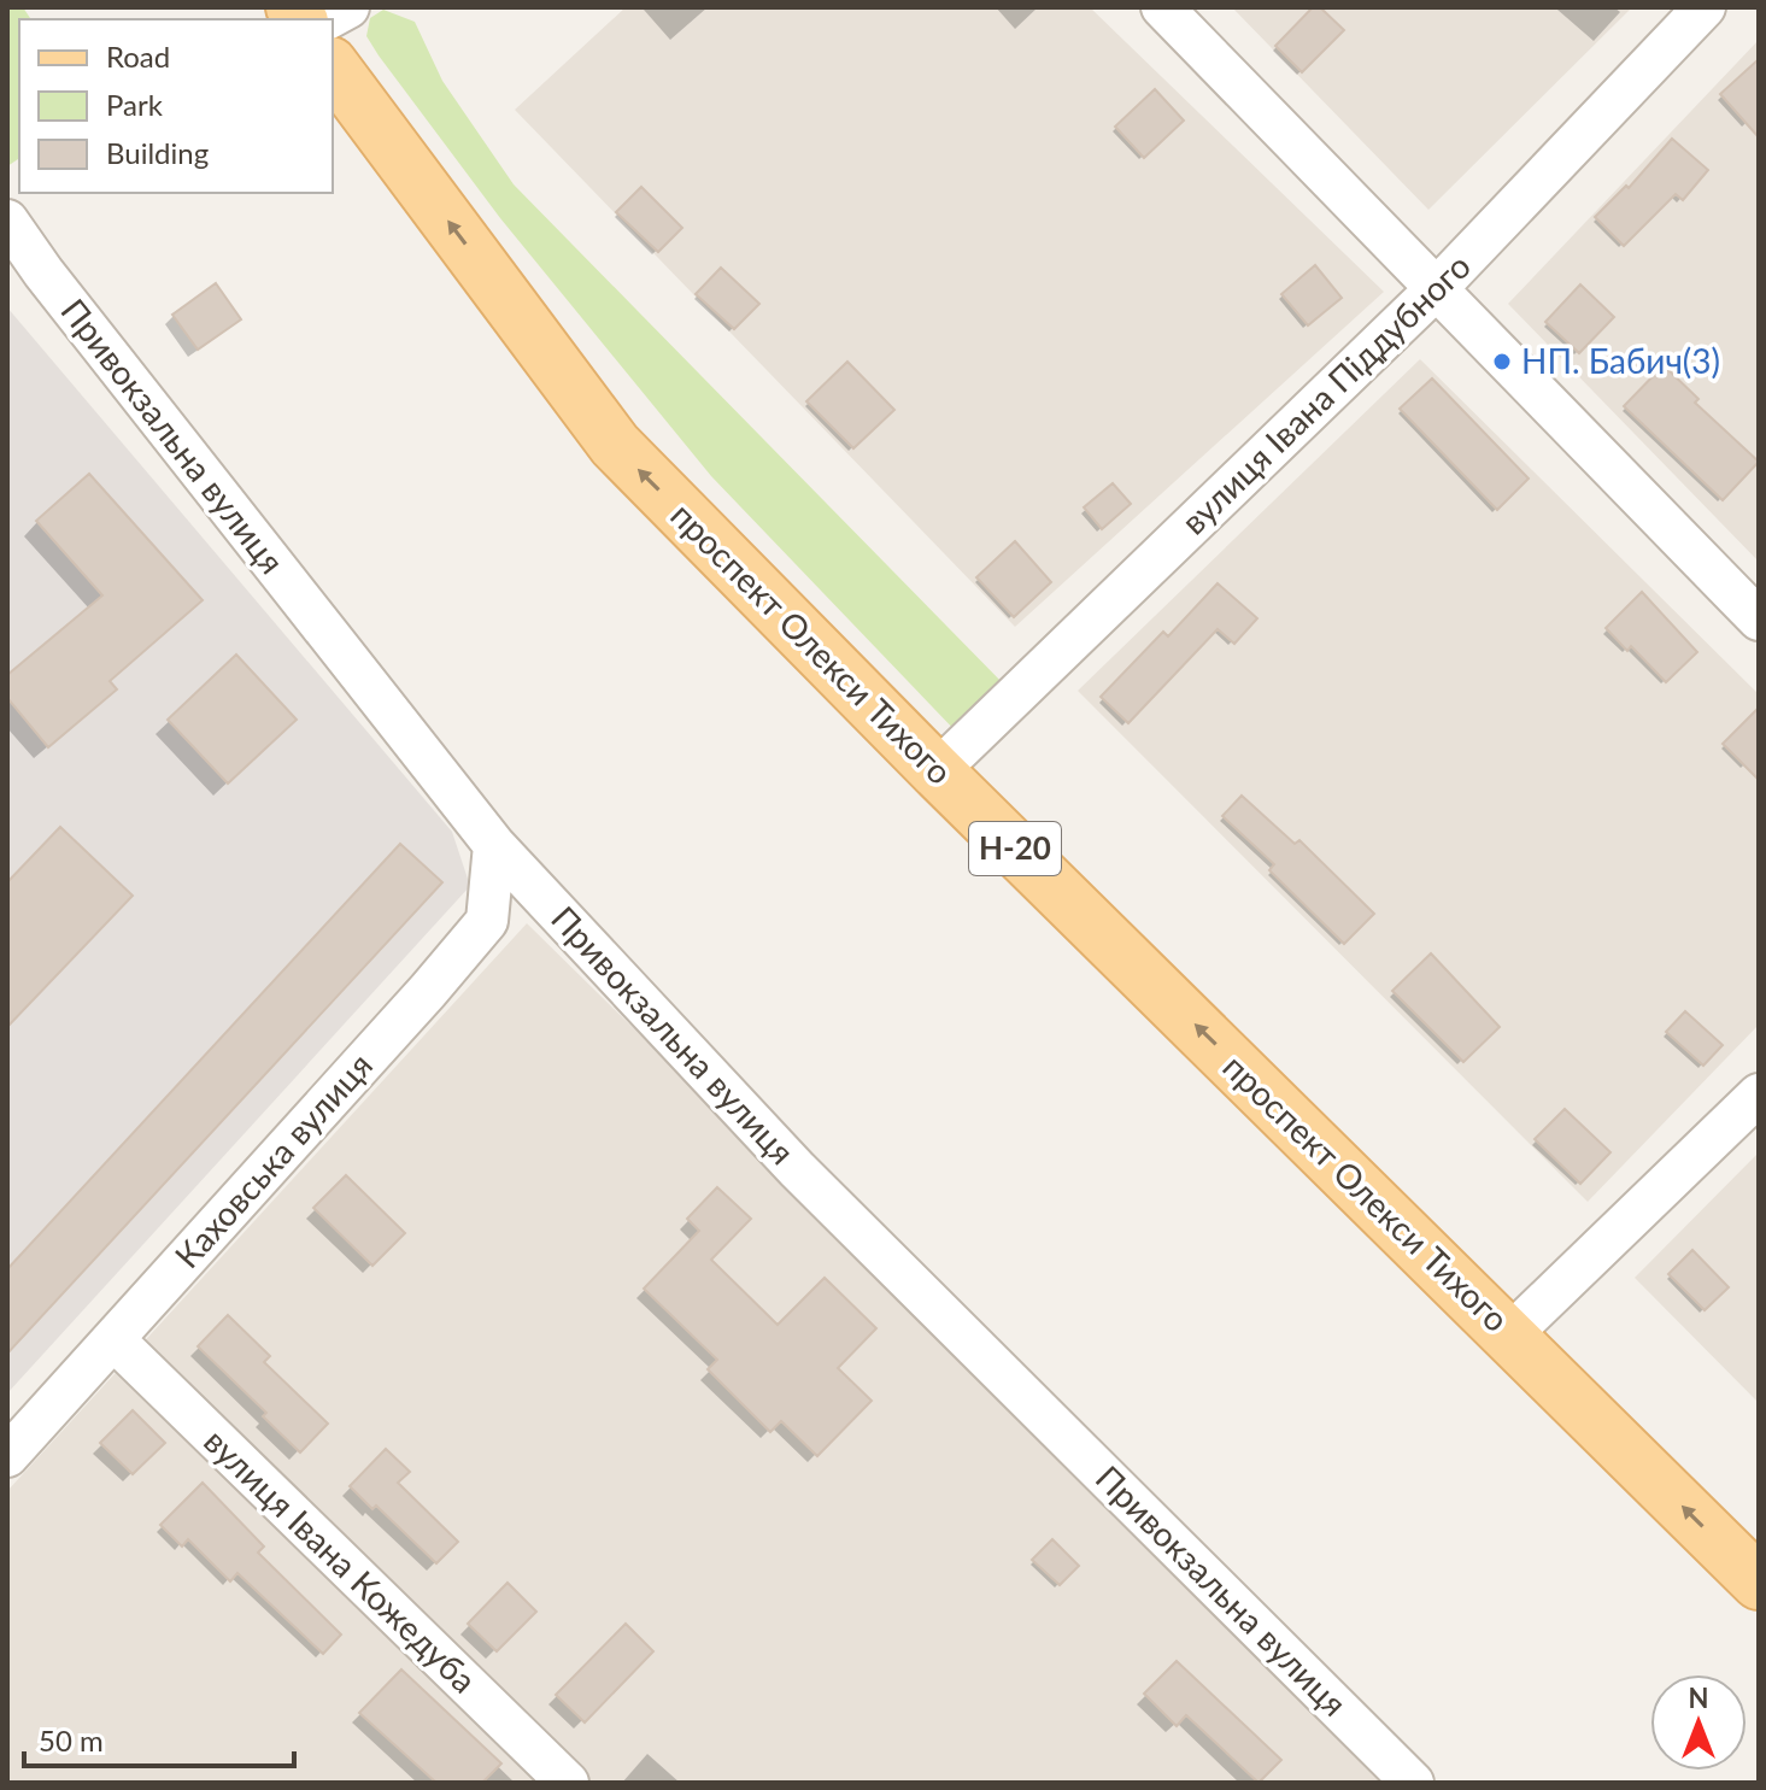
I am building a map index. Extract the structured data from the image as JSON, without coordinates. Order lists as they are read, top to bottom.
{
  "streets": {
    "main road": ["проспект Олекси Тихого", "Н-20"],
    "street": [
      "вулиця Івана Піддубного",
      "Привокзальна вулиця",
      "Каховська вулиця",
      "вулиця Івана Кожедуба"
    ]
  },
  "crossings": [
    ["вулиця Івана Піддубного", "проспект Олекси Тихого"],
    ["Привокзальна вулиця", "Каховська вулиця"],
    ["Каховська вулиця", "вулиця Івана Кожедуба"]
  ],
  "one_way": ["проспект Олекси Тихого"],
  "places": ["НП. Бабич(3)"],
  "legend": ["Road", "Park", "Building"],
  "scale_bar": "50 m",
  "north": "top"
}
